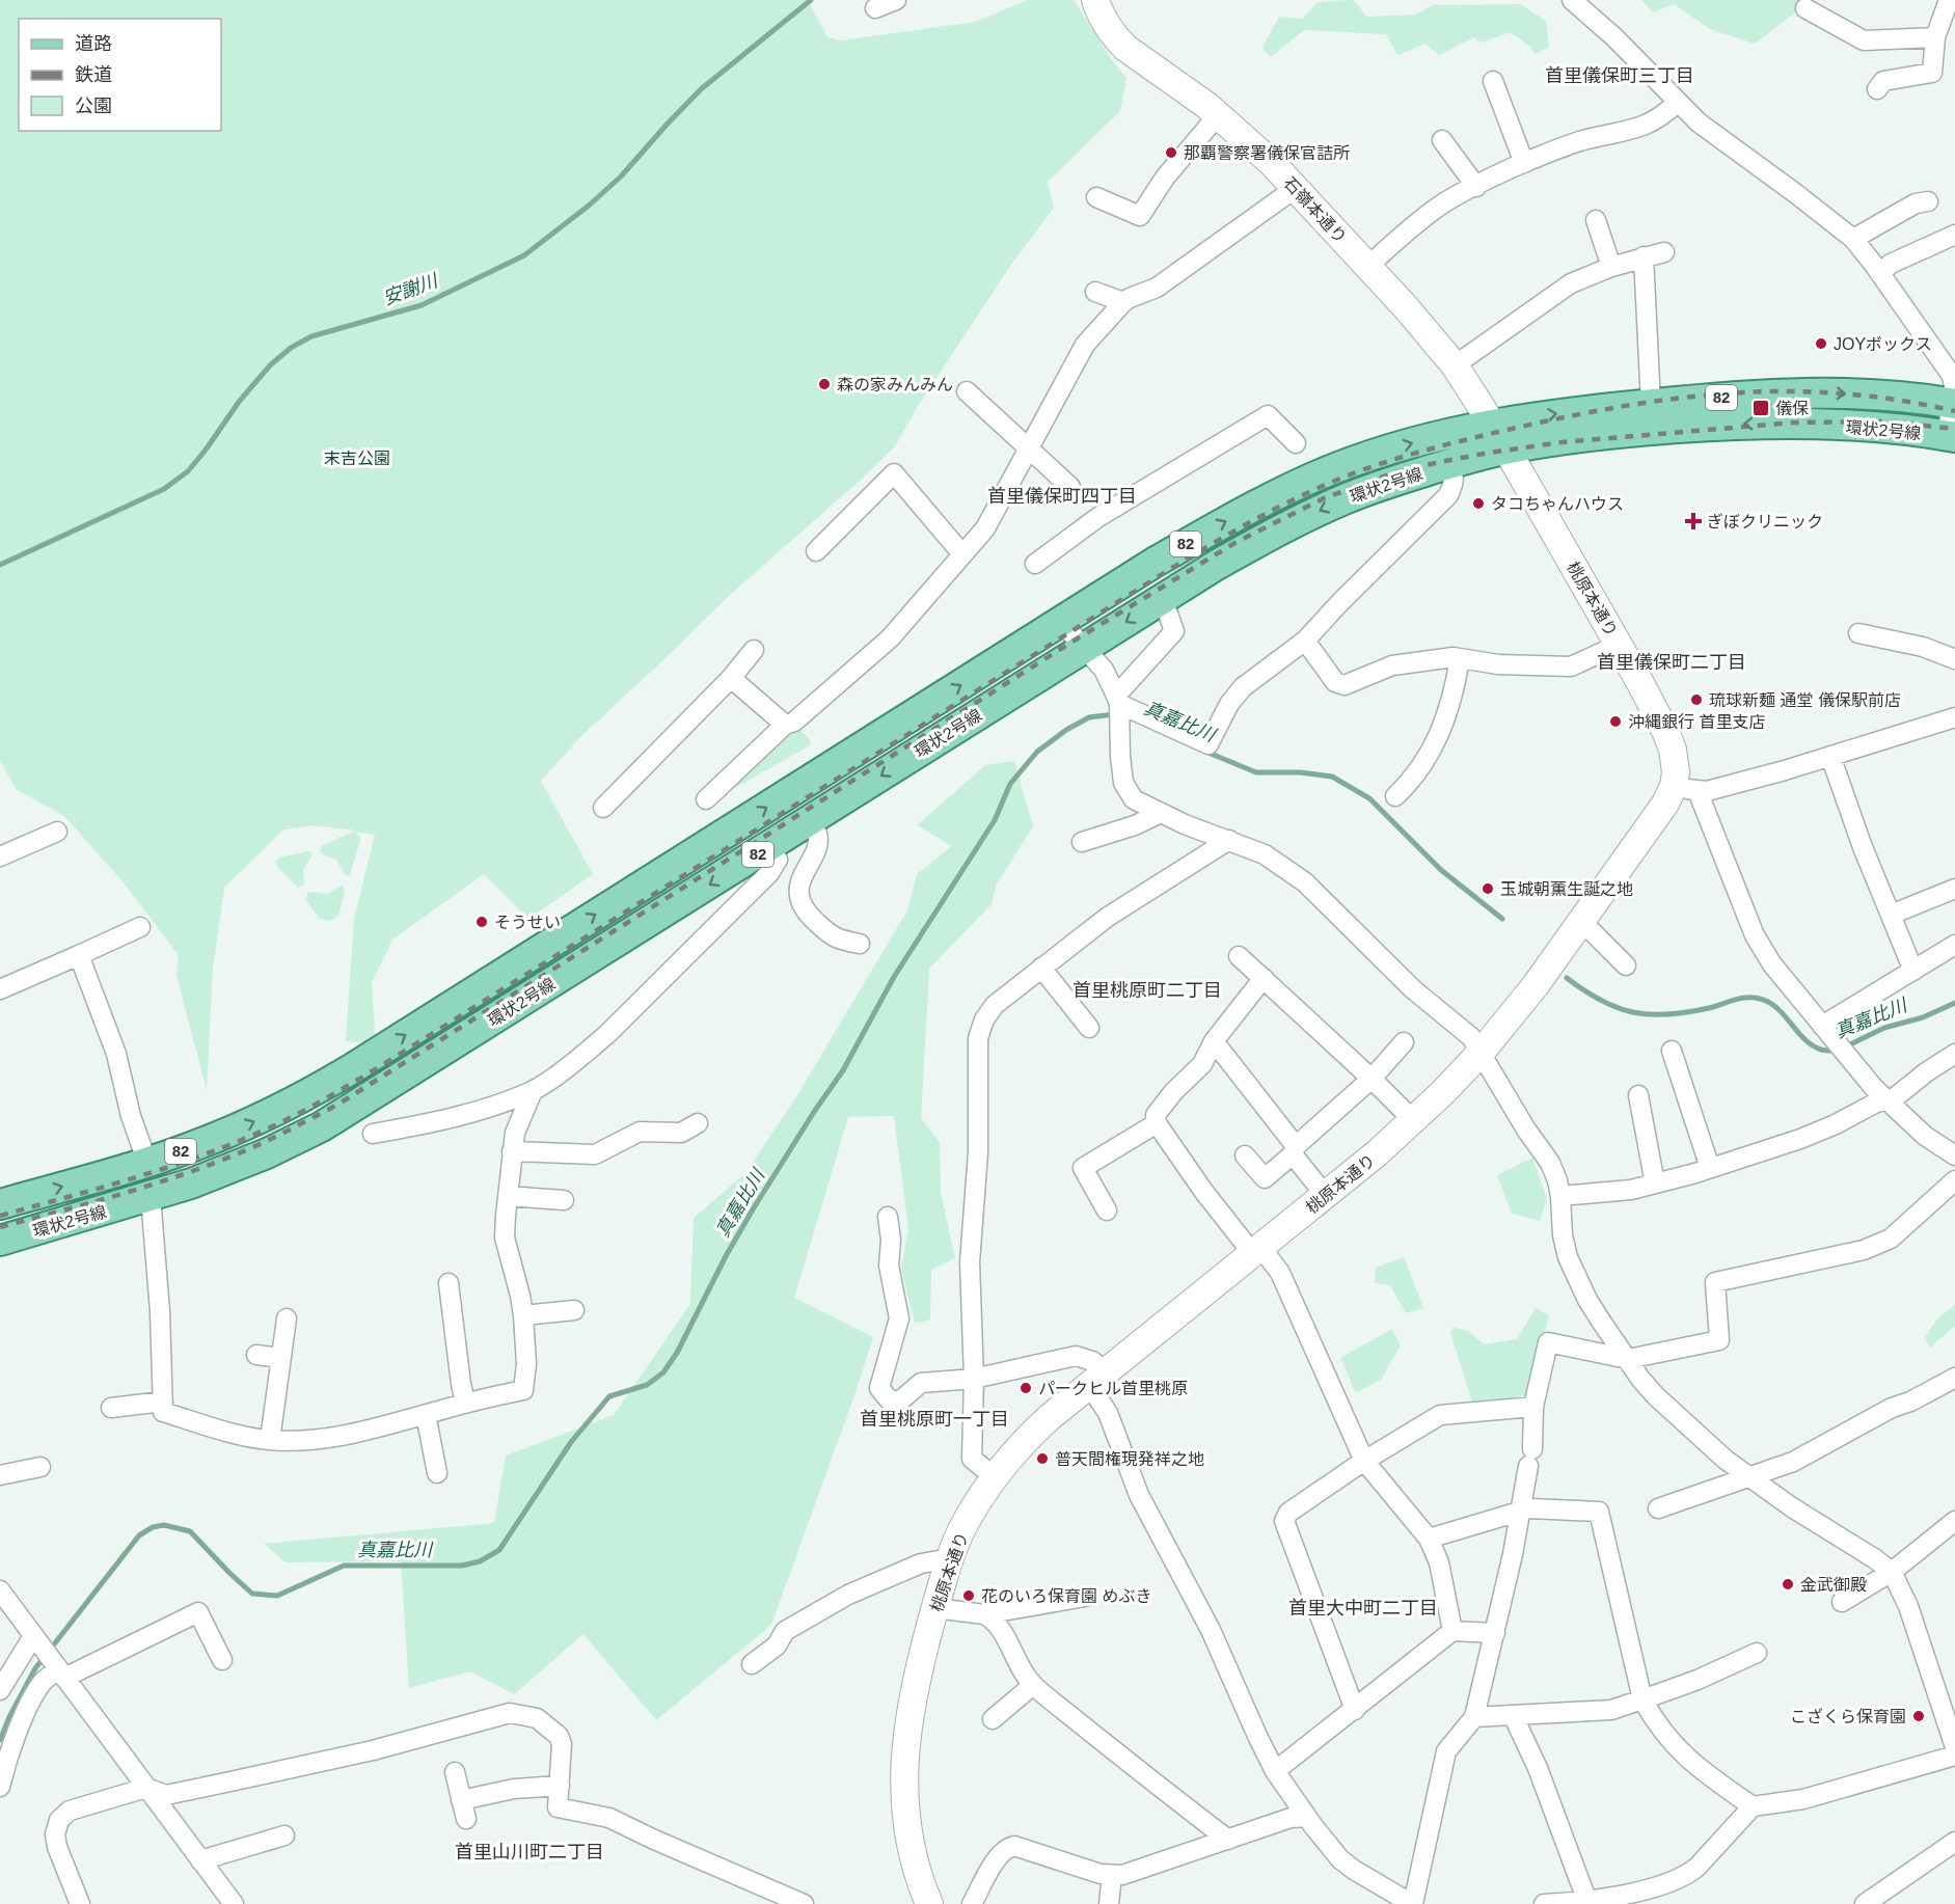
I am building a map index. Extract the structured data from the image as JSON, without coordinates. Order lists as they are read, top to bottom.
{
  "streets": {
    "main road": [
      "石嶺本通り",
      "82",
      "環状2号線",
      "桃原本通り"
    ]
  },
  "crossings": [
    ["石嶺本通り", "環状2号線"],
    ["石嶺本通り", "桃原本通り"],
    ["環状2号線", "桃原本通り"]
  ],
  "districts": [
    "首里儀保町三丁目",
    "首里儀保町四丁目",
    "首里儀保町二丁目",
    "首里桃原町二丁目",
    "首里桃原町一丁目",
    "首里大中町二丁目",
    "首里山川町二丁目"
  ],
  "water": ["安謝川", "真嘉比川"],
  "parks": ["末吉公園"],
  "places": {
    "other": [
      "那覇警察署儀保官詰所",
      "JOYボックス",
      "森の家みんみん",
      "タコちゃんハウス",
      "琉球新麺 通堂 儀保駅前店",
      "沖縄銀行 首里支店",
      "玉城朝薫生誕之地",
      "そうせい",
      "パークヒル首里桃原",
      "普天間権現発祥之地",
      "金武御殿",
      "花のいろ保育園 めぶき",
      "こざくら保育園"
    ],
    "transit": ["儀保"],
    "health": ["ぎぼクリニック"]
  },
  "legend": ["道路", "鉄道", "公園"]
}
